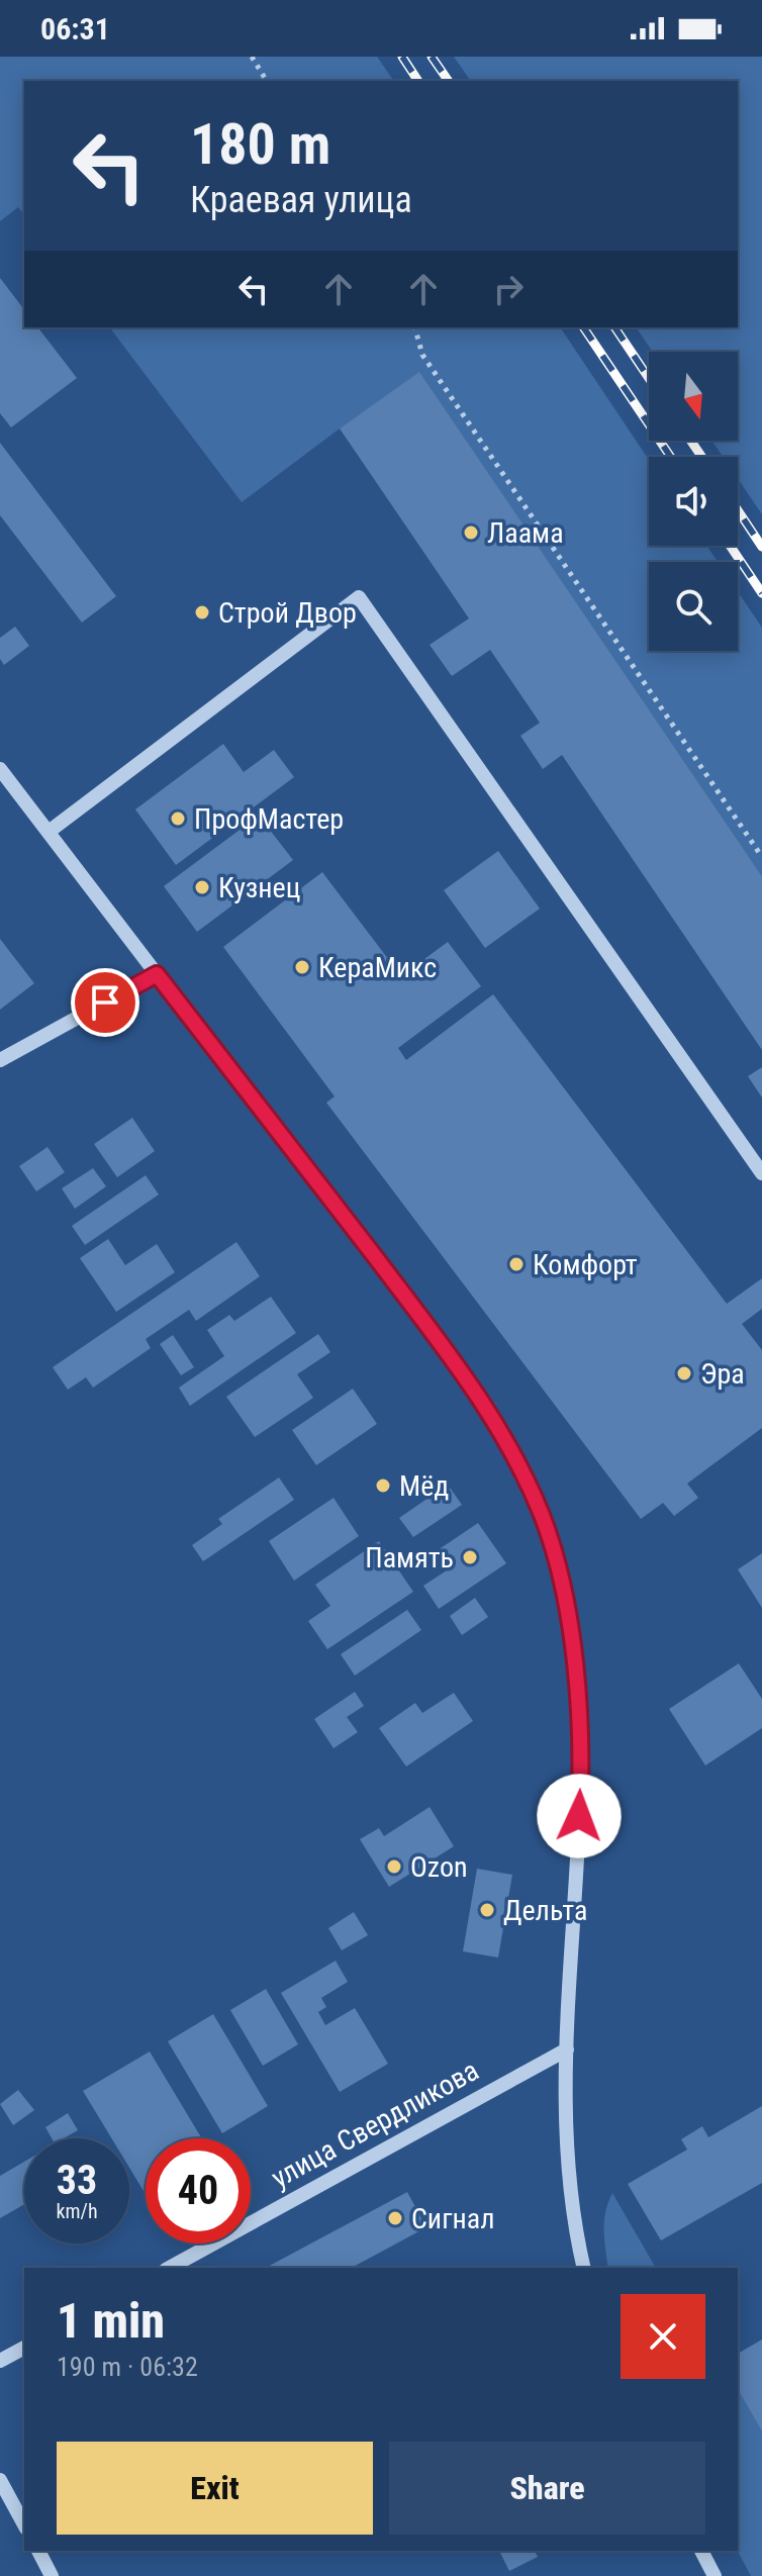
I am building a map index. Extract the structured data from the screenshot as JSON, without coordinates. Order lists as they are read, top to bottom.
{
  "streets": {
    "street": ["улица Свердликова"]
  },
  "places": [
    "Лаама",
    "Строй Двор",
    "ПрофМастер",
    "Кузнец",
    "КераМикс",
    "Комфорт",
    "Эра",
    "Мёд",
    "Память",
    "Ozon",
    "Дельта",
    "Сигнал"
  ],
  "north": "bottom",
  "page": {
    "status": "06:31",
    "turn": ["180 m", "Краевая улица"],
    "speed": "33 km/h",
    "limit": "40",
    "heading": ["1 min", "190 m · 06:32"],
    "buttons": ["Exit", "Share"]
  }
}
